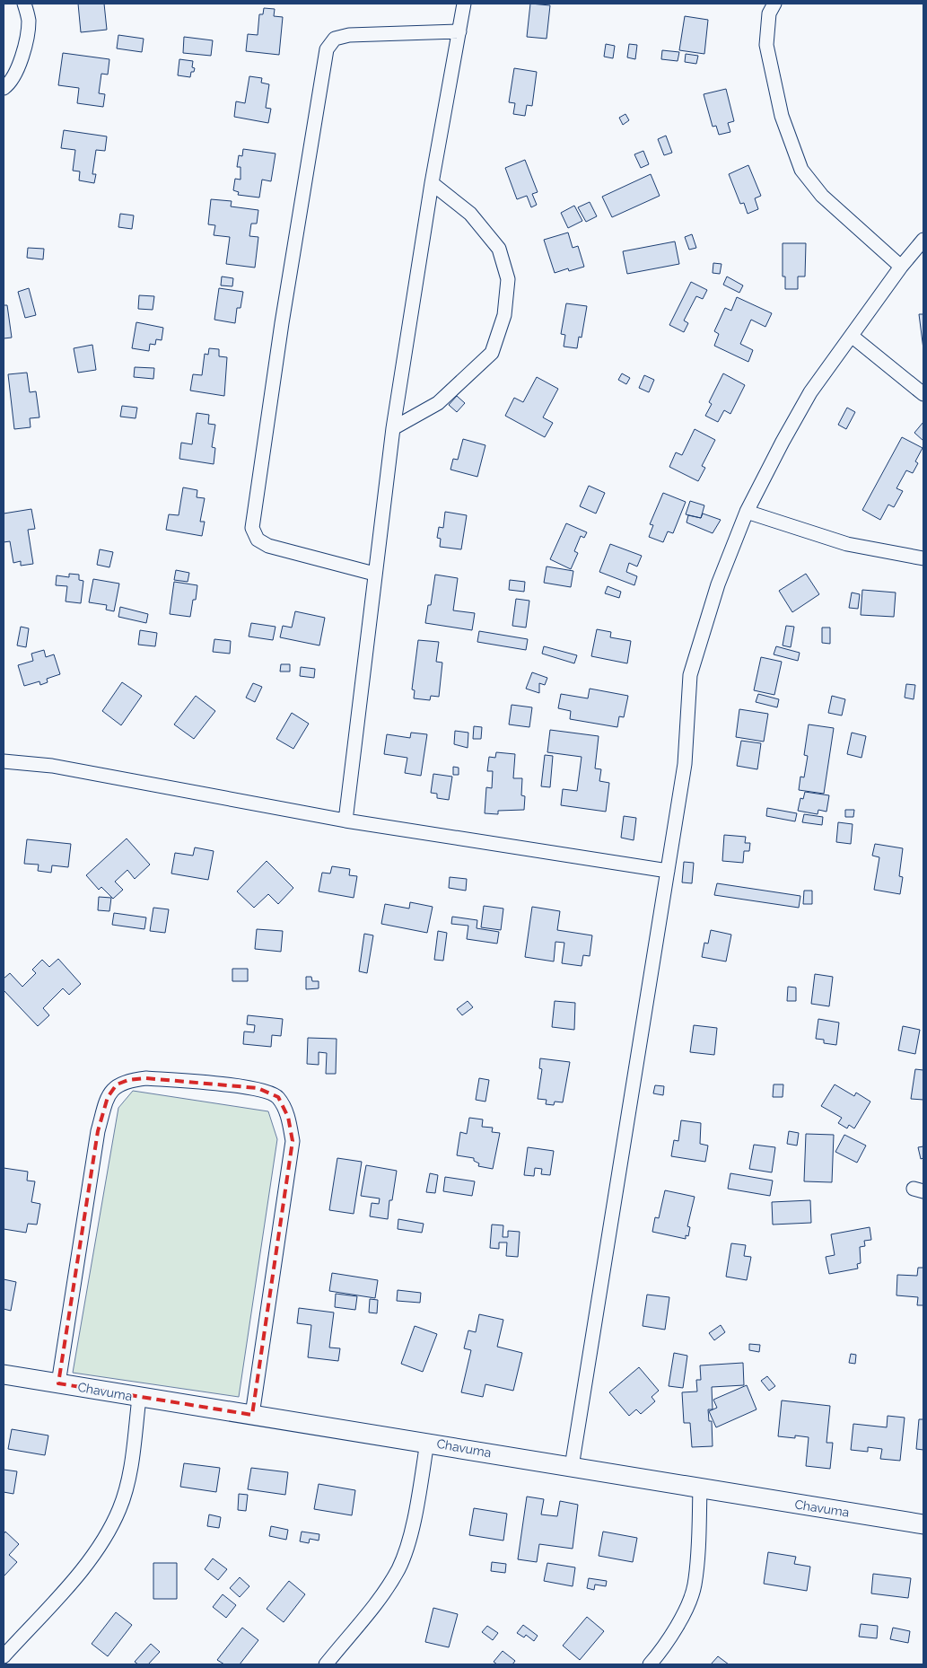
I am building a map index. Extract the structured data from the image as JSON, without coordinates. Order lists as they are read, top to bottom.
{
  "streets": {
    "street": ["Chavuma"]
  }
}
